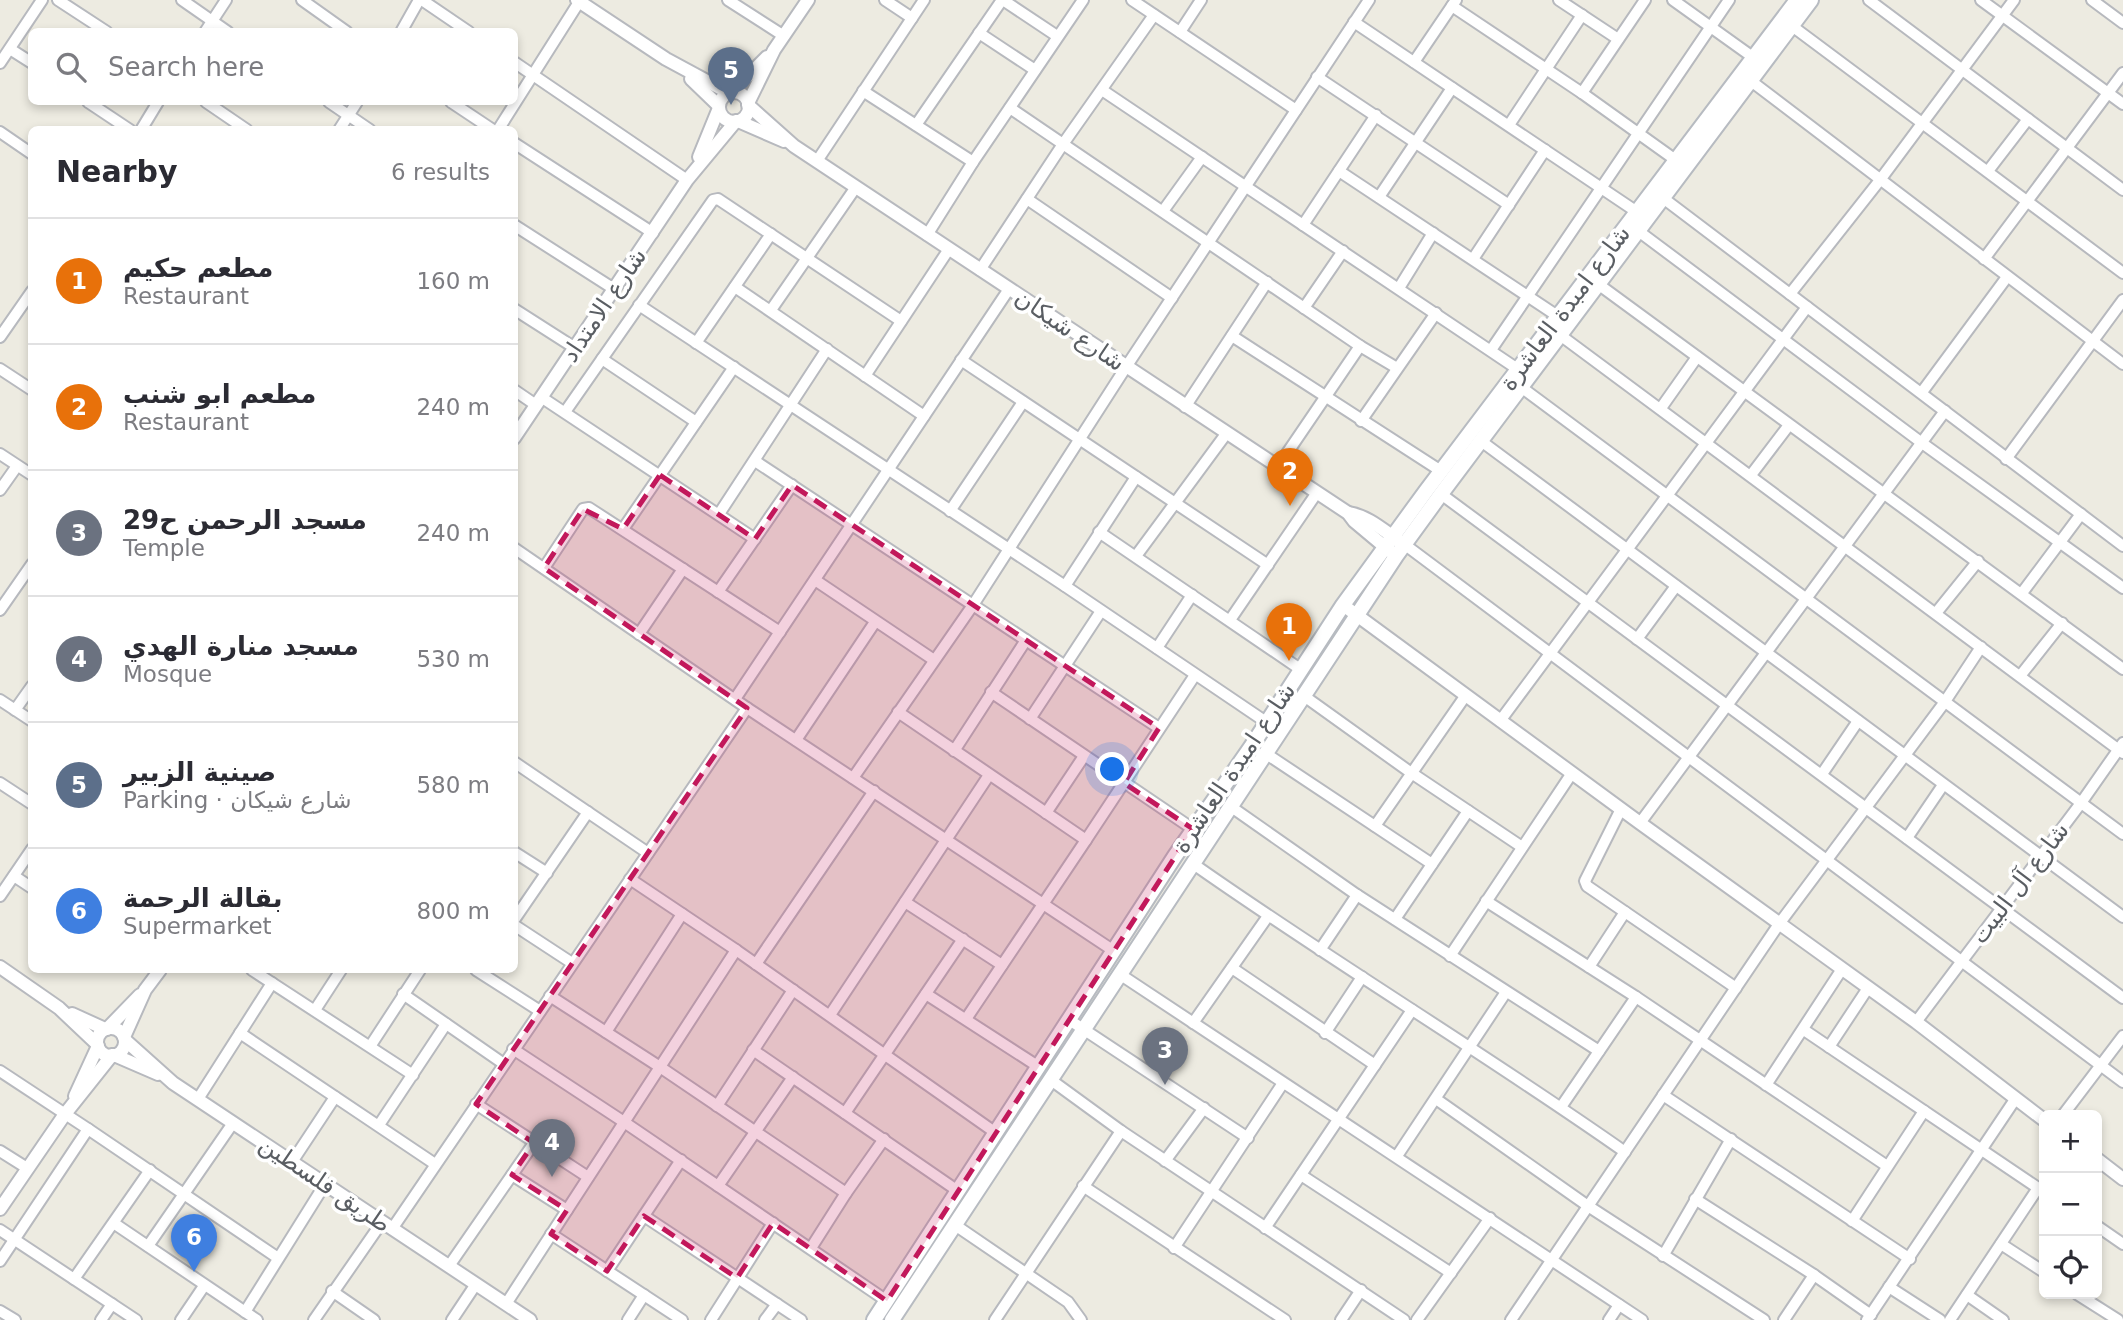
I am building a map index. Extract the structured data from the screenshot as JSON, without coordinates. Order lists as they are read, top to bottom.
{
  "streets": {
    "main road": ["شارع امبدة العاشرة"],
    "street": [
      "شارع الامتداد",
      "شارع شيكان",
      "شارع آل البيت",
      "طريق فلسطين"
    ]
  },
  "crossings": [
    ["شارع الامتداد", "شارع شيكان"],
    ["شارع امبدة العاشرة", "شارع شيكان"]
  ],
  "page": {
    "search": "Search here",
    "pins": [
      "5",
      "2",
      "1",
      "3",
      "4",
      "6"
    ],
    "heading": ["Nearby", "6 results"],
    "list": [
      {
        "mark": "1",
        "name": "مطعم حكيم",
        "note": "Restaurant",
        "value": "160 m"
      },
      {
        "mark": "2",
        "name": "مطعم ابو شنب",
        "note": "Restaurant",
        "value": "240 m"
      },
      {
        "mark": "3",
        "name": "مسجد الرحمن ح29",
        "note": "Temple",
        "value": "240 m"
      },
      {
        "mark": "4",
        "name": "مسجد منارة الهدي",
        "note": "Mosque",
        "value": "530 m"
      },
      {
        "mark": "5",
        "name": "صينية الزبير",
        "note": "Parking · شارع شيكان",
        "value": "580 m"
      },
      {
        "mark": "6",
        "name": "بقالة الرحمة",
        "note": "Supermarket",
        "value": "800 m"
      }
    ],
    "map_buttons": ["+", "−"]
  }
}
